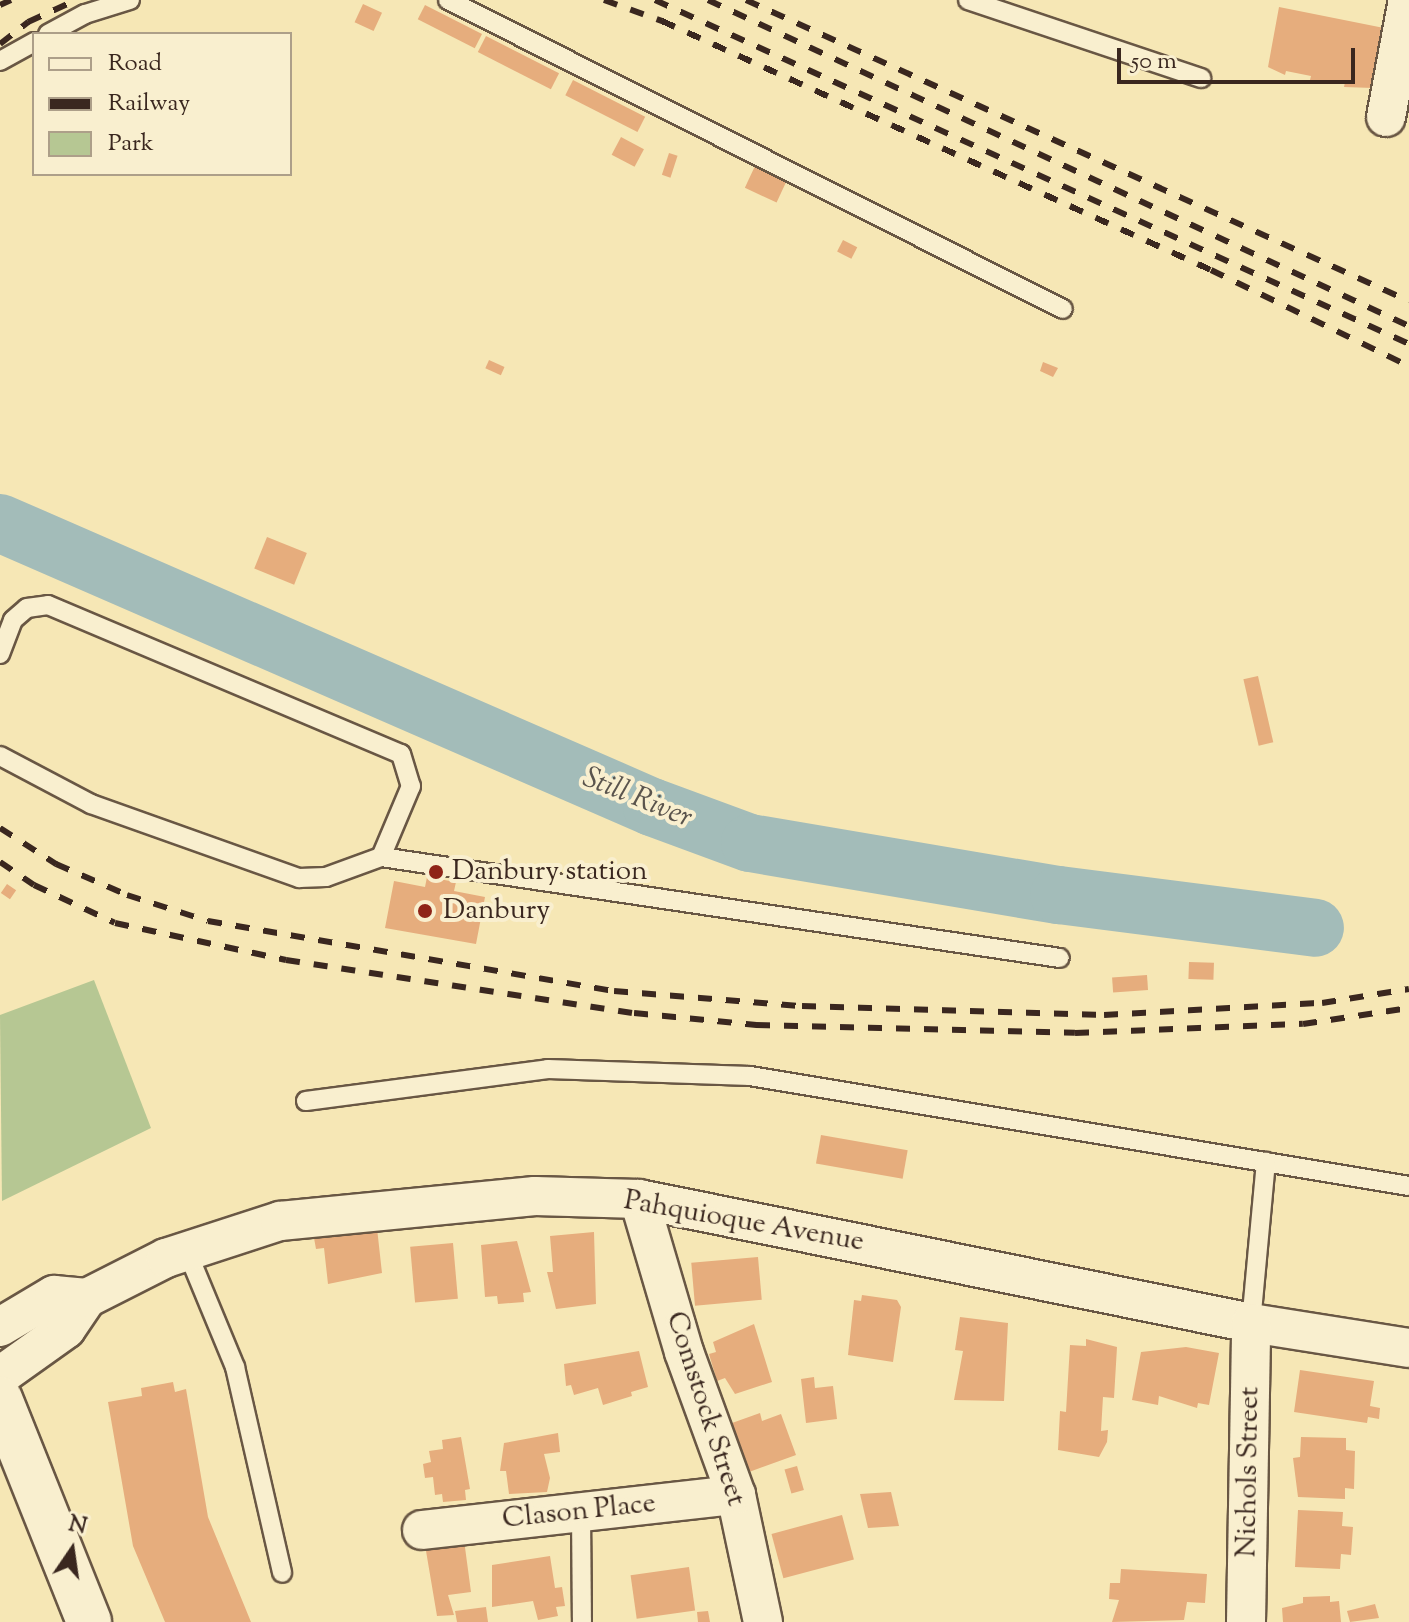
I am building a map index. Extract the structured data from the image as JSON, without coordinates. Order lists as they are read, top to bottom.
{
  "streets": {
    "street": [
      "Pahquioque Avenue",
      "Comstock Street",
      "Nichols Street",
      "Clason Place"
    ]
  },
  "crossings": [
    ["Pahquioque Avenue", "Comstock Street"],
    ["Pahquioque Avenue", "Nichols Street"],
    ["Comstock Street", "Clason Place"]
  ],
  "water": ["Still River"],
  "places": ["Danbury station", "Danbury"],
  "legend": ["Road", "Railway", "Park"],
  "scale_bar": "50 m",
  "north": "top"
}
